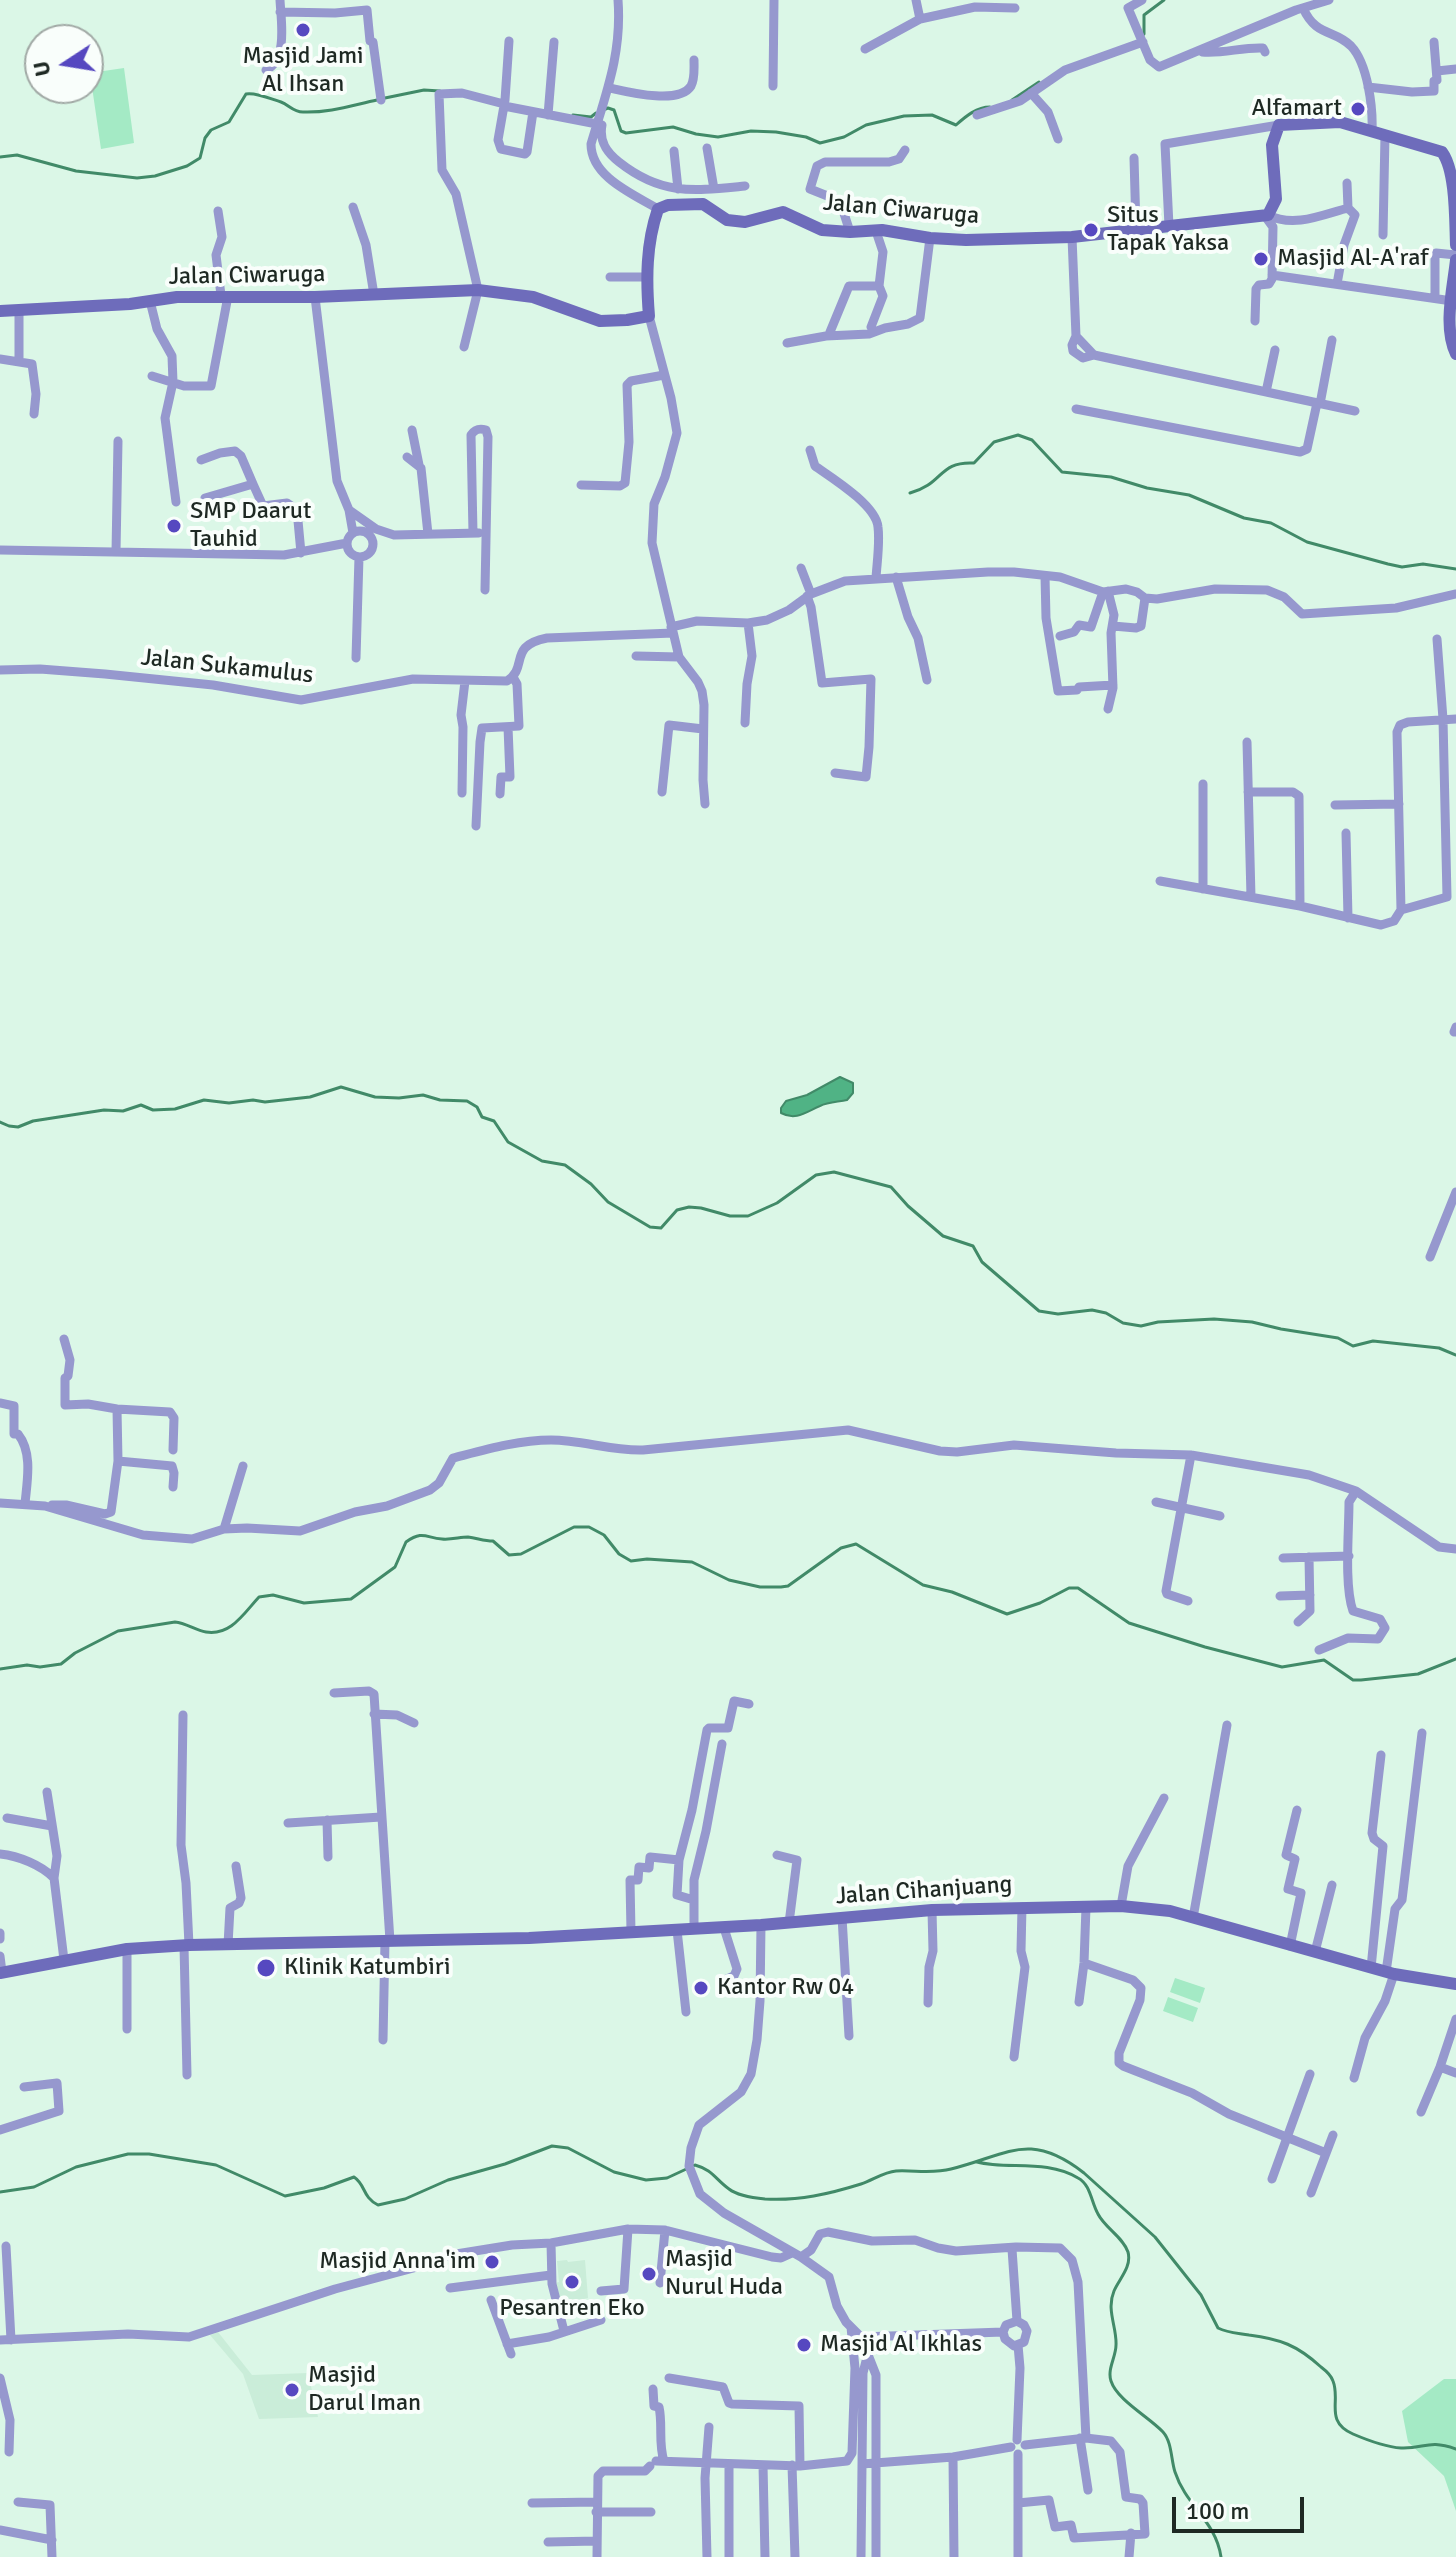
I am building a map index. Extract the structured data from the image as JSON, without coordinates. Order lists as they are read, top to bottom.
{
  "streets": {
    "street": ["Jalan Ciwaruga", "Jalan Sukamulus", "Jalan Cihanjuang"]
  },
  "places": [
    "Masjid Jami Al Ihsan",
    "Alfamart",
    "Situs Tapak Yaksa",
    "Masjid Al-A'raf",
    "SMP Daarut Tauhid",
    "Klinik Katumbiri",
    "Kantor Rw 04",
    "Masjid Anna'im",
    "Masjid Nurul Huda",
    "Pesantren Eko",
    "Masjid Al Ikhlas",
    "Masjid Darul Iman"
  ],
  "scale_bar": "100 m",
  "north": "left"
}
